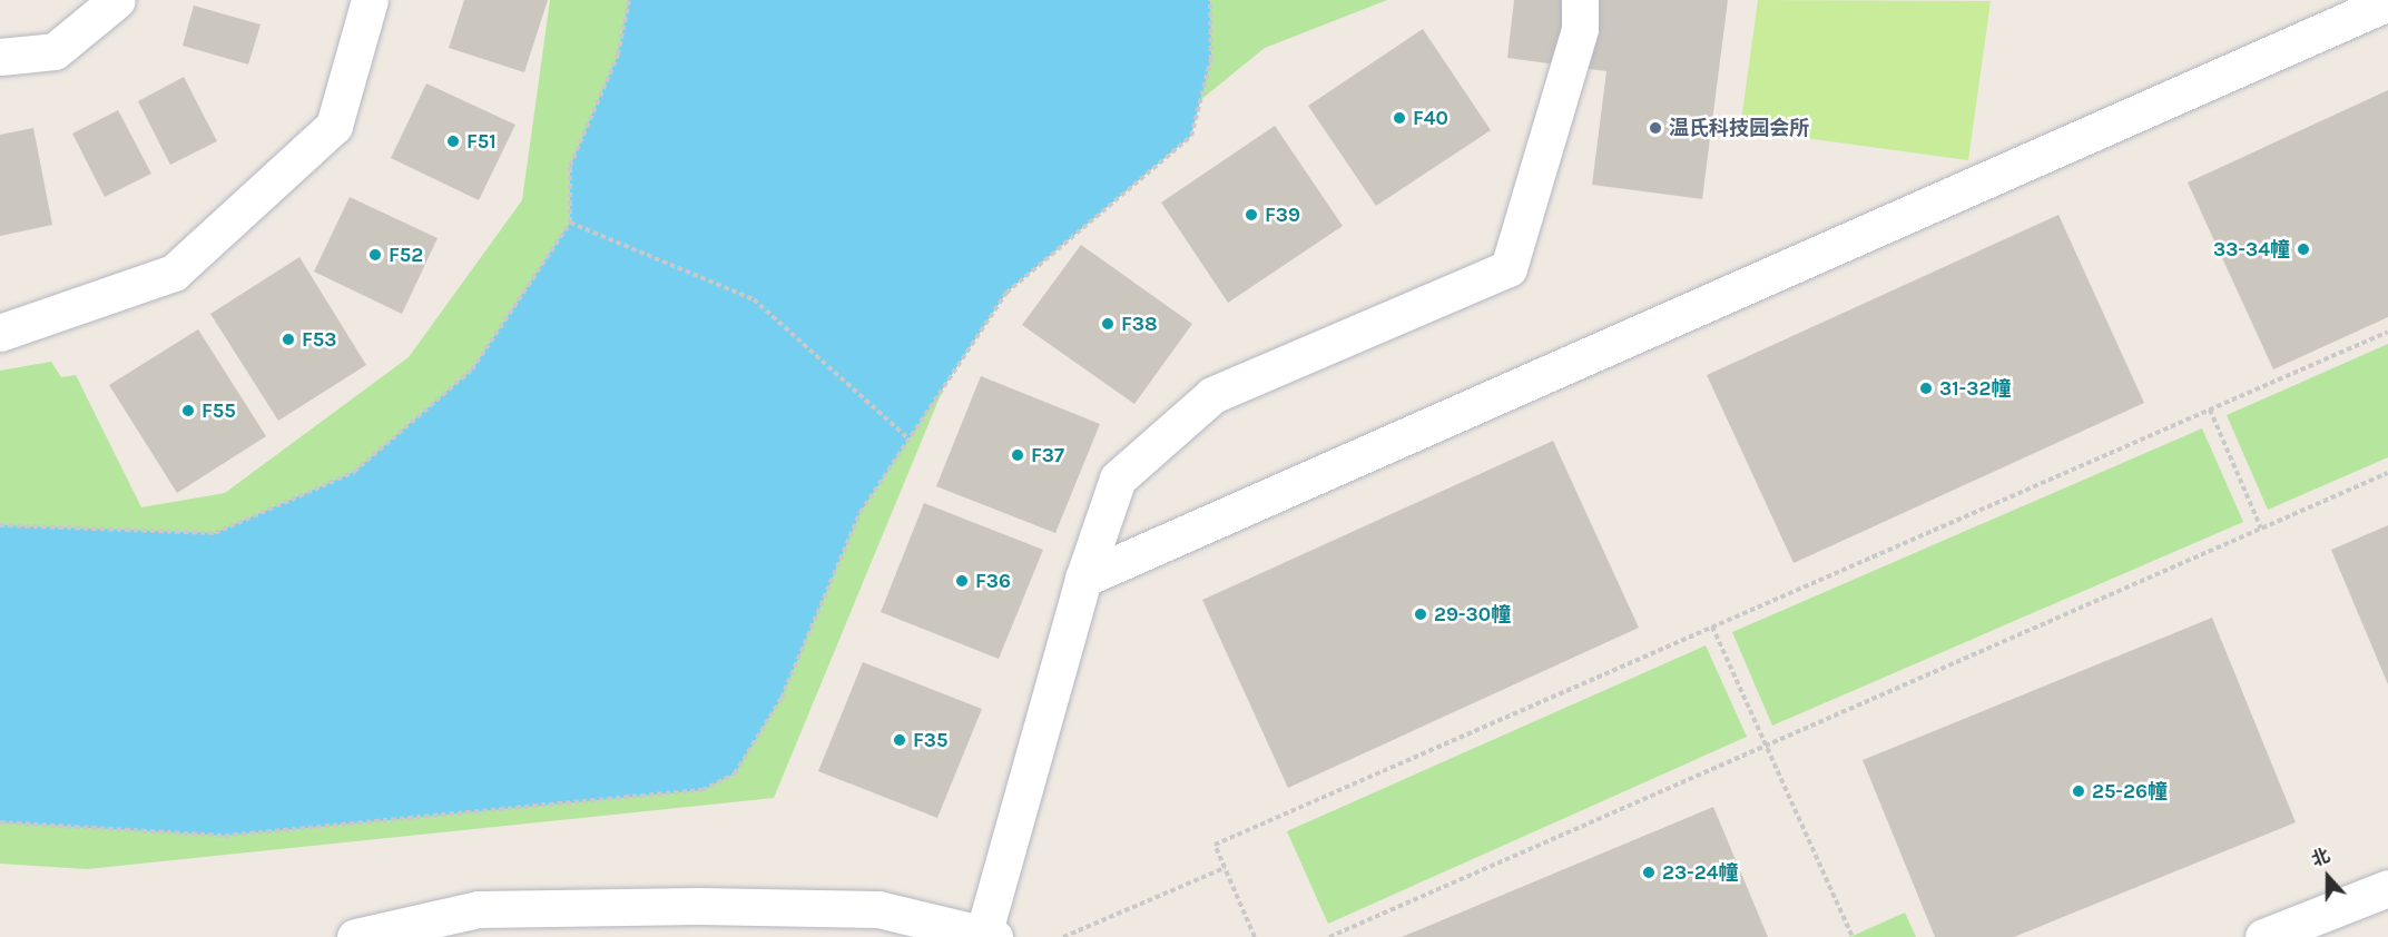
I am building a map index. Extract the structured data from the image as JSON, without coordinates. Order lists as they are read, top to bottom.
{
  "places": [
    "F40",
    "温氏科技园会所",
    "F51",
    "F39",
    "33-34幢",
    "F52",
    "F38",
    "F53",
    "31-32幢",
    "F55",
    "F37",
    "F36",
    "29-30幢",
    "F35",
    "25-26幢",
    "23-24幢"
  ],
  "north": "top"
}
